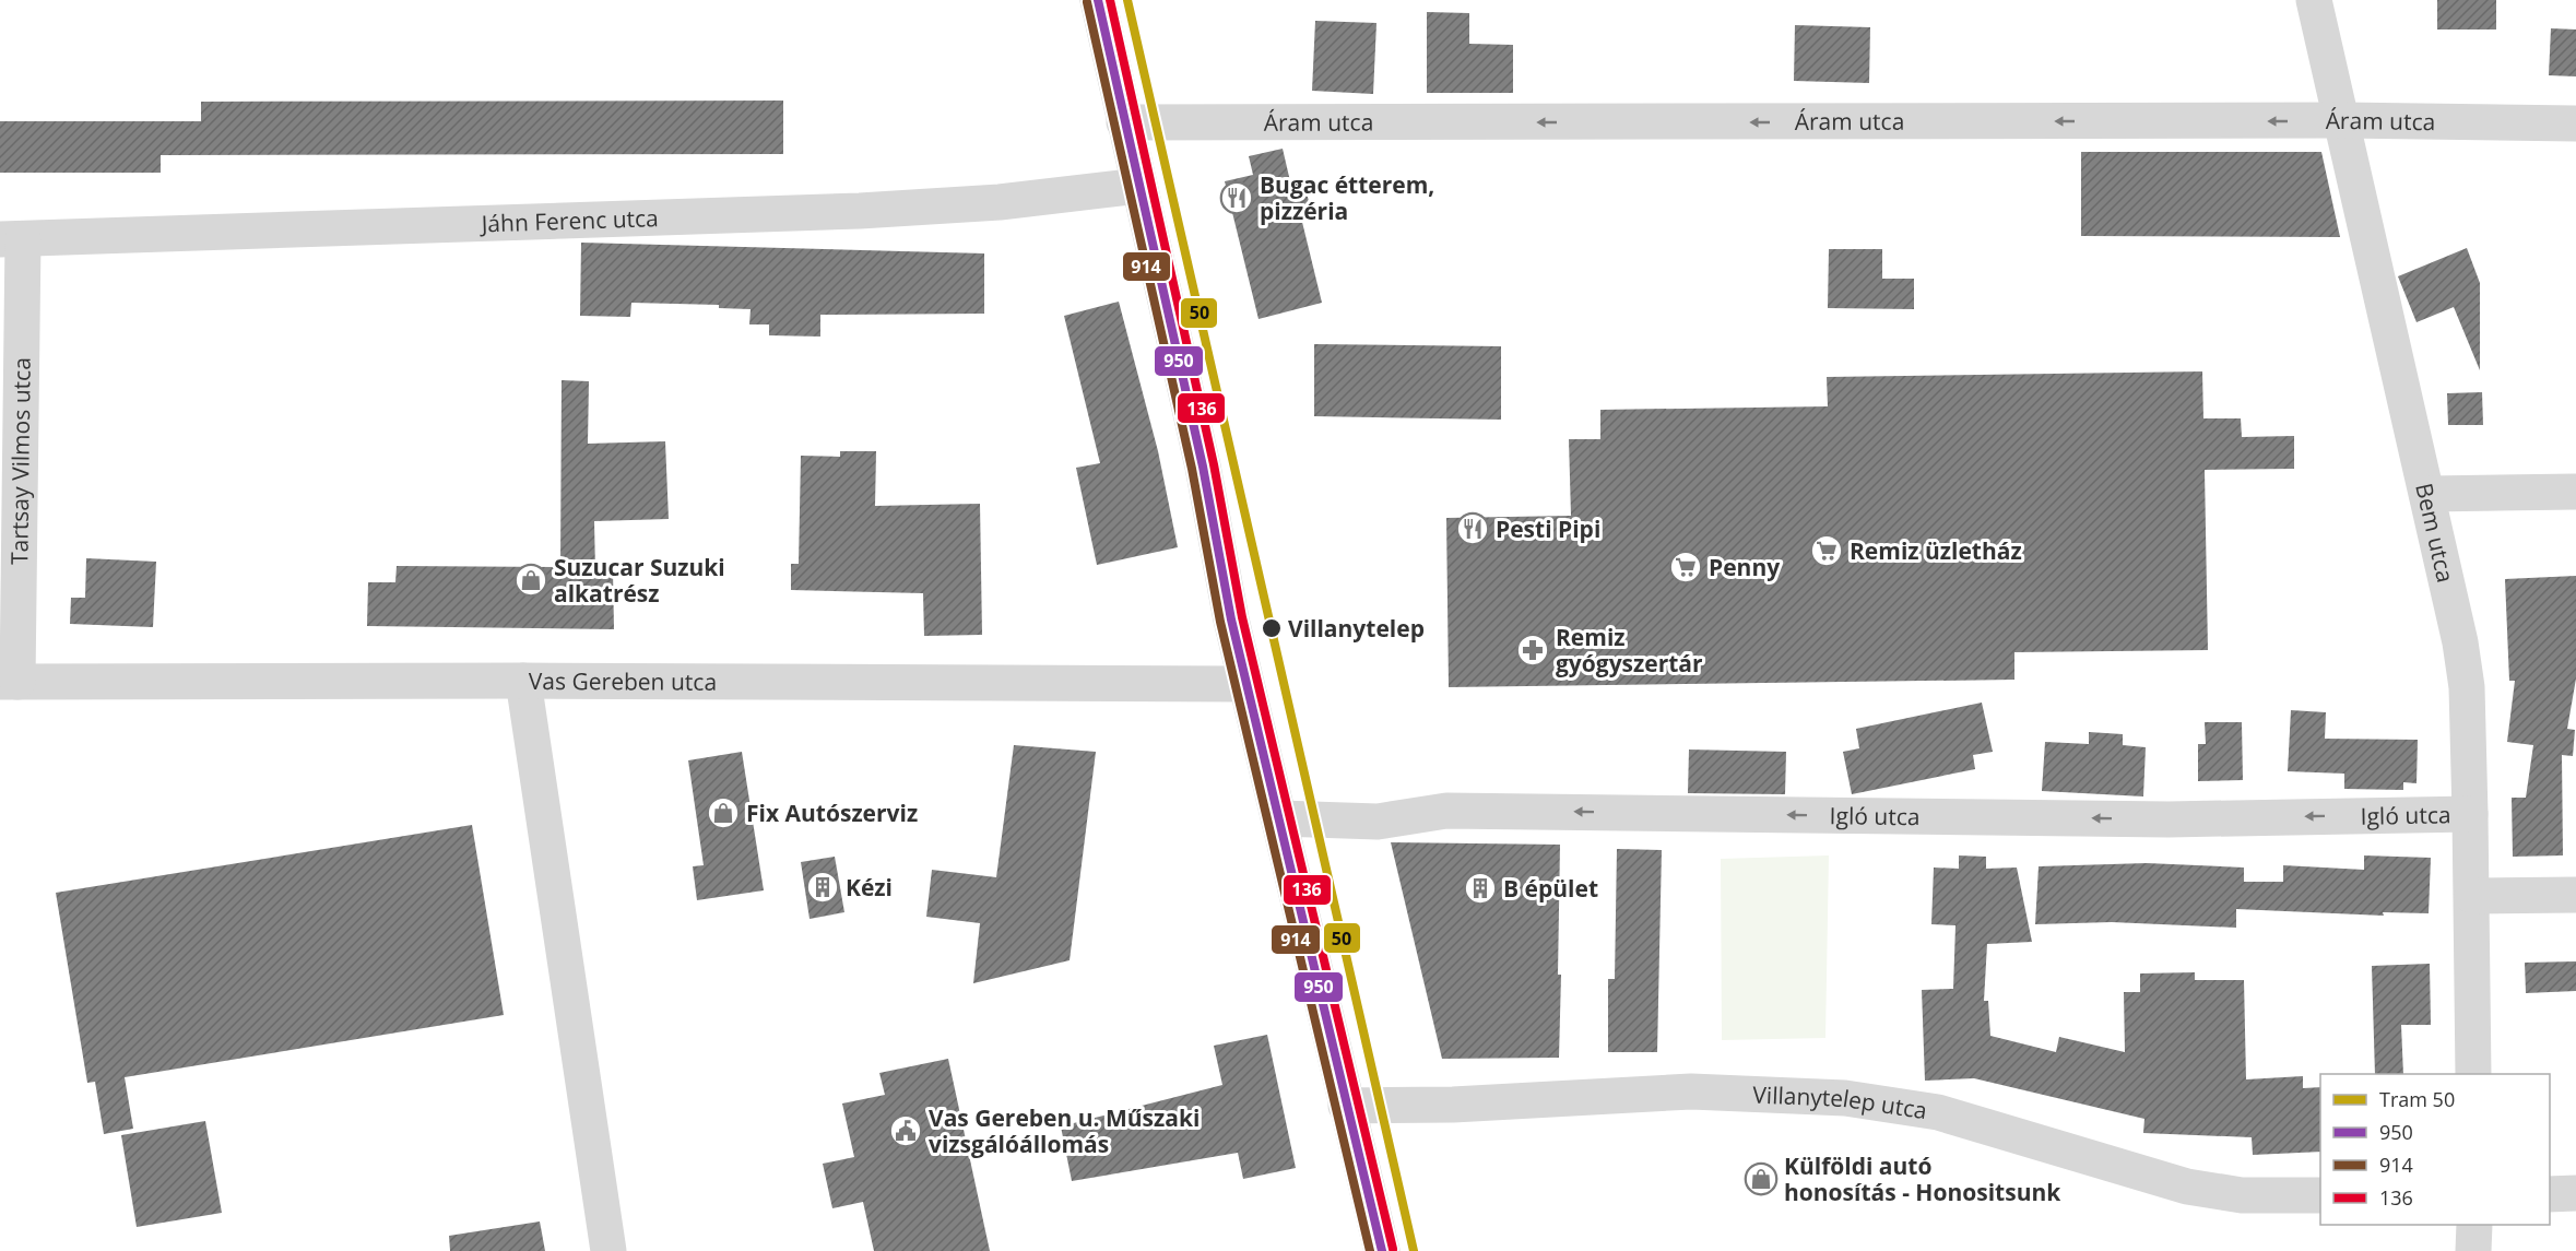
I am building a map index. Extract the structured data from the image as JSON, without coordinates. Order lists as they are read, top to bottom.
{
  "streets": {
    "street": [
      "Áram utca",
      "Jáhn Ferenc utca",
      "Tartsay Vilmos utca",
      "Bem utca",
      "Vas Gereben utca",
      "Igló utca",
      "Villanytelep utca"
    ]
  },
  "crossings": [
    ["Áram utca", "Bem utca"],
    ["Jáhn Ferenc utca", "Tartsay Vilmos utca"],
    ["Tartsay Vilmos utca", "Vas Gereben utca"],
    ["Bem utca", "Igló utca"]
  ],
  "one_way": ["Áram utca", "Igló utca"],
  "places": {
    "restaurant": ["Bugac étterem, pizzéria", "Pesti Pipi"],
    "supermarket": ["Remiz üzletház", "Penny"],
    "shop": ["Suzucar Suzuki alkatrész", "Fix Autószerviz", "Külföldi autó honosítás - Honositsunk"],
    "other": ["Villanytelep"],
    "pharmacy": ["Remiz gyógyszertár"],
    "building": ["Kézi", "B épület"],
    "public building": ["Vas Gereben u. Műszaki vizsgálóállomás"]
  },
  "lines": [
    "tram line 50",
    "transit line 950",
    "transit line 136",
    "transit line 914"
  ],
  "legend": [
    "Tram 50",
    "950",
    "914",
    "136"
  ]
}
